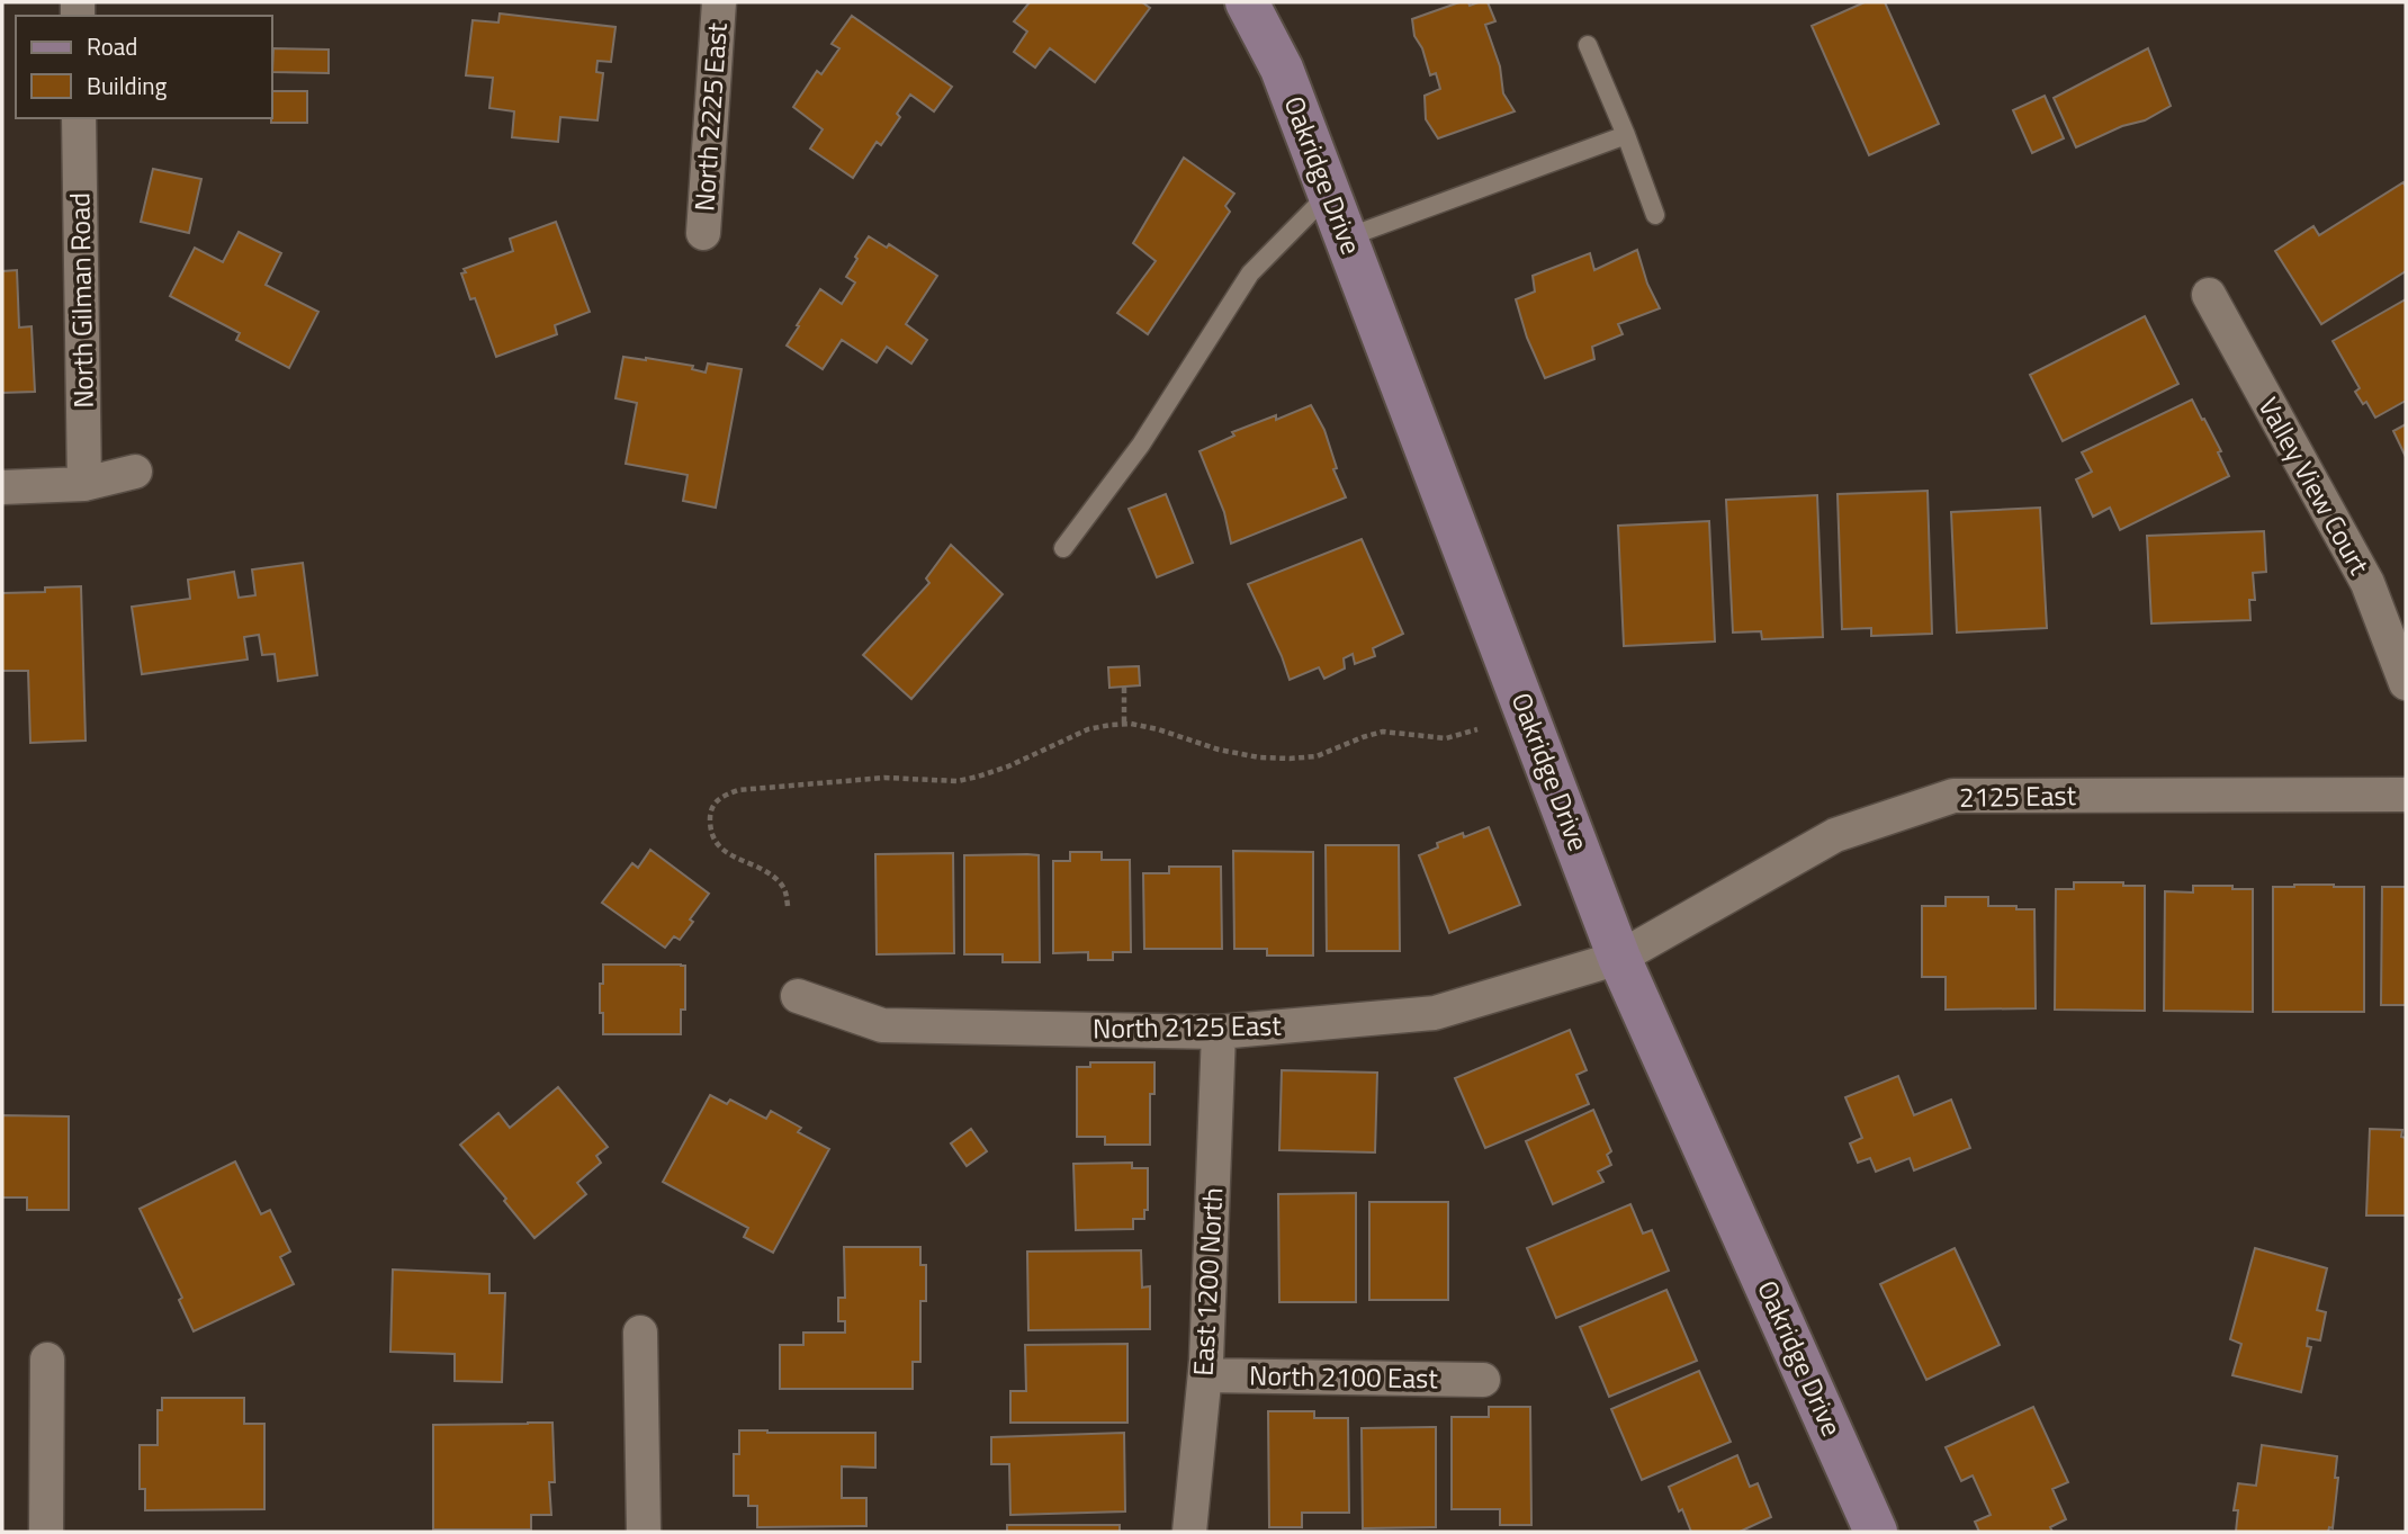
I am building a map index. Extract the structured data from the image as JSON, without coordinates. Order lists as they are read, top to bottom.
{
  "streets": {
    "street": [
      "North 2225 East",
      "Oakridge Drive",
      "North Gilman Road",
      "Valley View Court",
      "2125 East",
      "North 2125 East",
      "East 1200 North",
      "North 2100 East"
    ]
  },
  "crossings": [
    ["Oakridge Drive", "2125 East"],
    ["Oakridge Drive", "North 2125 East"],
    ["2125 East", "North 2125 East"],
    ["North 2125 East", "East 1200 North"],
    ["East 1200 North", "North 2100 East"]
  ],
  "legend": ["Road", "Building"]
}
